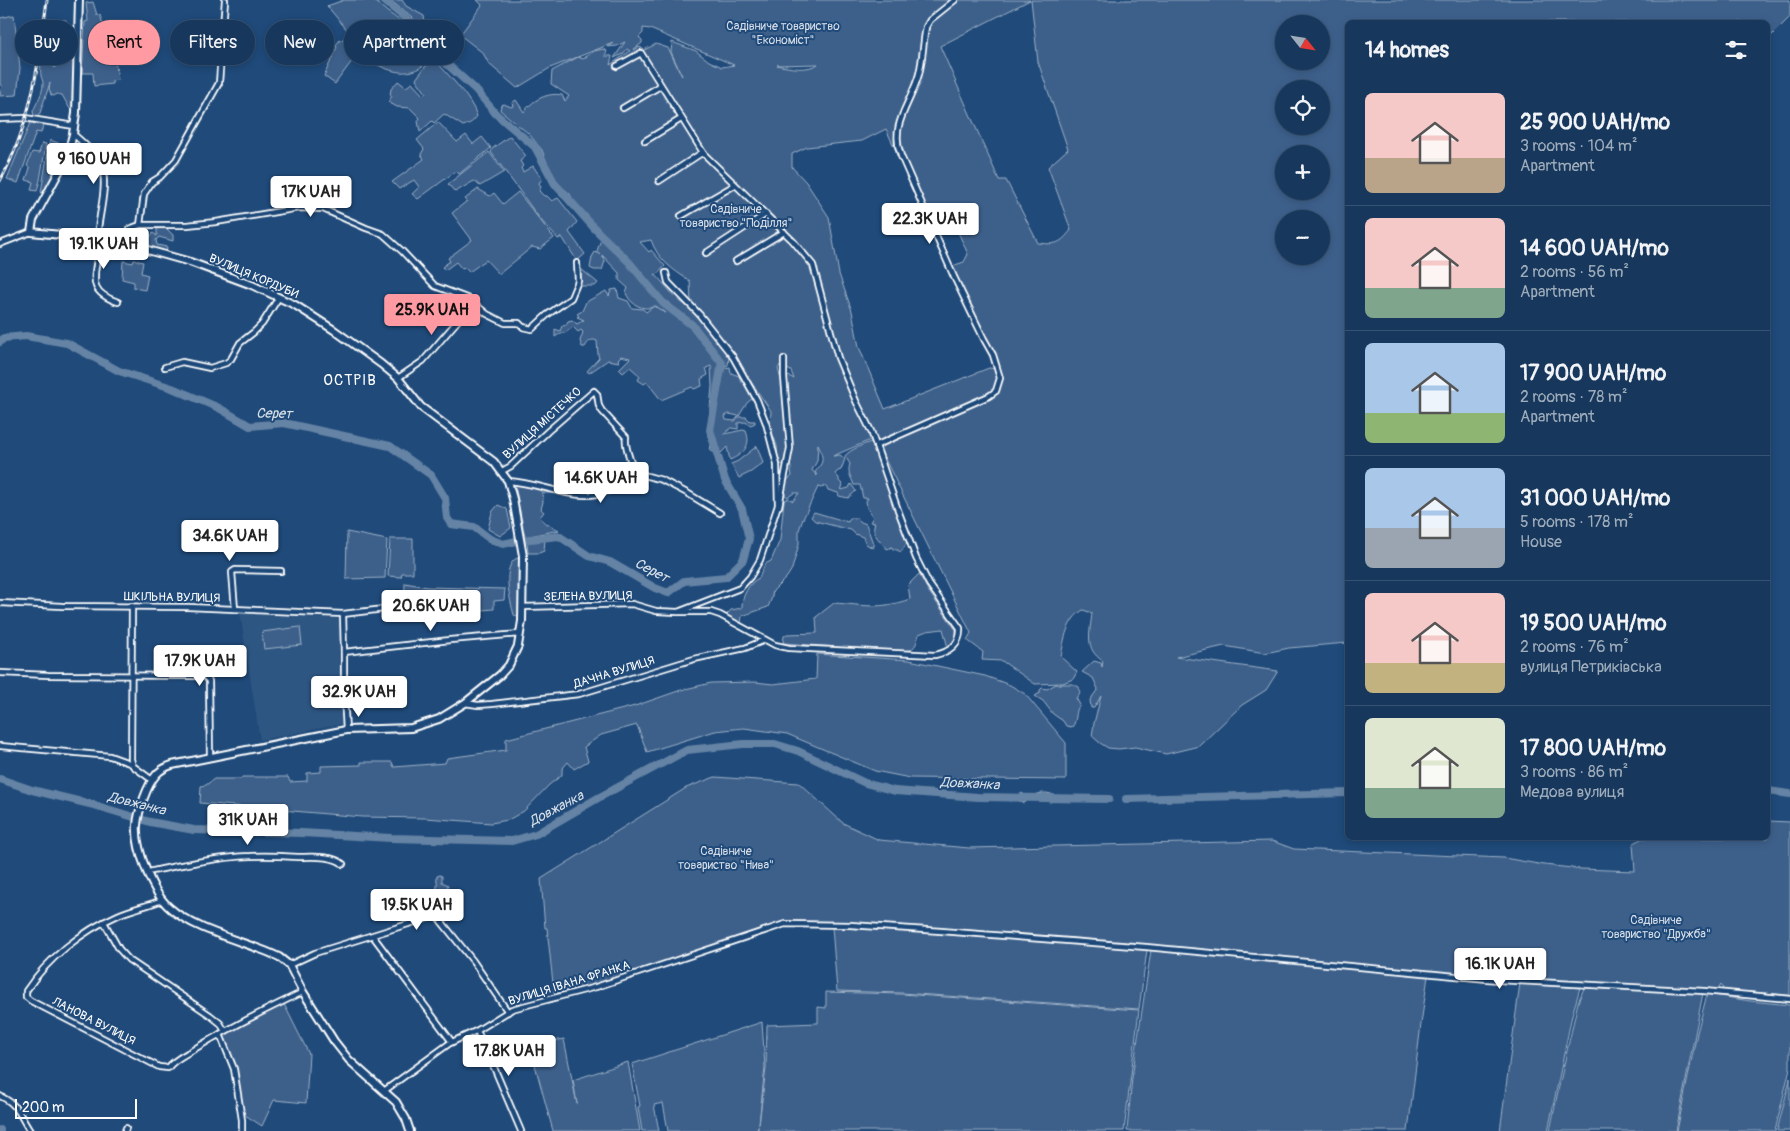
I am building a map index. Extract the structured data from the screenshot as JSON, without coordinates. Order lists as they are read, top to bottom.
{
  "streets": {
    "street": [
      "ВУЛИЦЯ КОРДУБИ",
      "ВУЛИЦЯ МІСТЕЧКО",
      "ЗЕЛЕНА ВУЛИЦЯ",
      "ШКІЛЬНА ВУЛИЦЯ",
      "ДАЧНА ВУЛИЦЯ",
      "ВУЛИЦЯ ІВАНА ФРАНКА",
      "ЛАНОВА ВУЛИЦЯ"
    ]
  },
  "crossings": [
    ["ВУЛИЦЯ КОРДУБИ", "ВУЛИЦЯ МІСТЕЧКО"],
    ["ВУЛИЦЯ КОРДУБИ", "ЗЕЛЕНА ВУЛИЦЯ"],
    ["ВУЛИЦЯ КОРДУБИ", "ДАЧНА ВУЛИЦЯ"]
  ],
  "districts": ["ОСТРІВ"],
  "water": ["Серет", "Довжанка"],
  "parks": [
    "Садівниче товариство \"Економіст\"",
    "Садівниче товариство \"Поділля\"",
    "Садівниче товариство \"Нива\"",
    "Садівниче товариство \"Дружба\""
  ],
  "scale_bar": "200 m",
  "north": "bottom right",
  "page": {
    "map_buttons": ["+", "−"],
    "chip": [
      "Buy",
      "Rent",
      "Filters",
      "New",
      "Apartment"
    ],
    "heading": "14 homes",
    "list": [
      {
        "name": "25 900 UAH/mo",
        "note": "3 rooms · 104 m² · Apartment"
      },
      {
        "name": "14 600 UAH/mo",
        "note": "2 rooms · 56 m² · Apartment"
      },
      {
        "name": "17 900 UAH/mo",
        "note": "2 rooms · 78 m² · Apartment"
      },
      {
        "name": "31 000 UAH/mo",
        "note": "5 rooms · 178 m² · House"
      },
      {
        "name": "19 500 UAH/mo",
        "note": "2 rooms · 76 m² · вулиця Петриківська"
      },
      {
        "name": "17 800 UAH/mo",
        "note": "3 rooms · 86 m² · Медова вулиця"
      }
    ],
    "price": [
      "9 160 UAH",
      "17K UAH",
      "22.3K UAH",
      "19.1K UAH",
      "25.9K UAH",
      "14.6K UAH",
      "34.6K UAH",
      "20.6K UAH",
      "17.9K UAH",
      "32.9K UAH",
      "31K UAH",
      "19.5K UAH",
      "16.1K UAH",
      "17.8K UAH"
    ],
    "scale": "200 m"
  }
}
